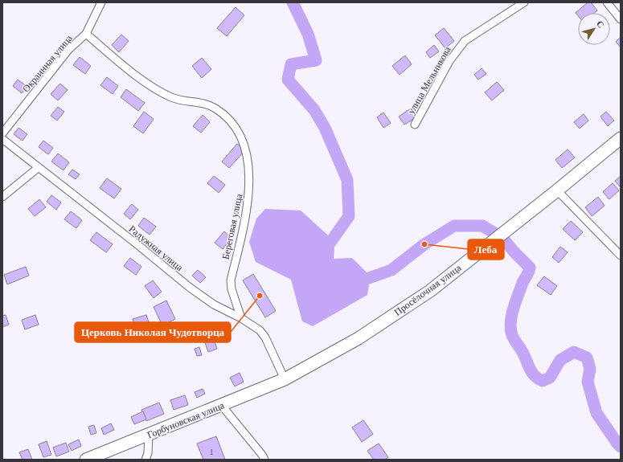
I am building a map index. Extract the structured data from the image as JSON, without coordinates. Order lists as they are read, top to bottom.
{
  "streets": {
    "main road": ["Просёлочная улица", "Горбуновская улица"],
    "street": [
      "Окраинная улица",
      "улица Мельникова",
      "Береговая улица",
      "Радужная улица"
    ]
  },
  "crossings": [
    ["Окраинная улица", "Береговая улица"],
    ["Береговая улица", "Радужная улица"],
    ["Радужная улица", "Просёлочная улица"],
    ["Радужная улица", "Горбуновская улица"],
    ["Просёлочная улица", "Горбуновская улица"]
  ],
  "places": ["Леба", "Церковь Николая Чудотворца"],
  "house_numbers": ["1"],
  "north": "top right"
}
